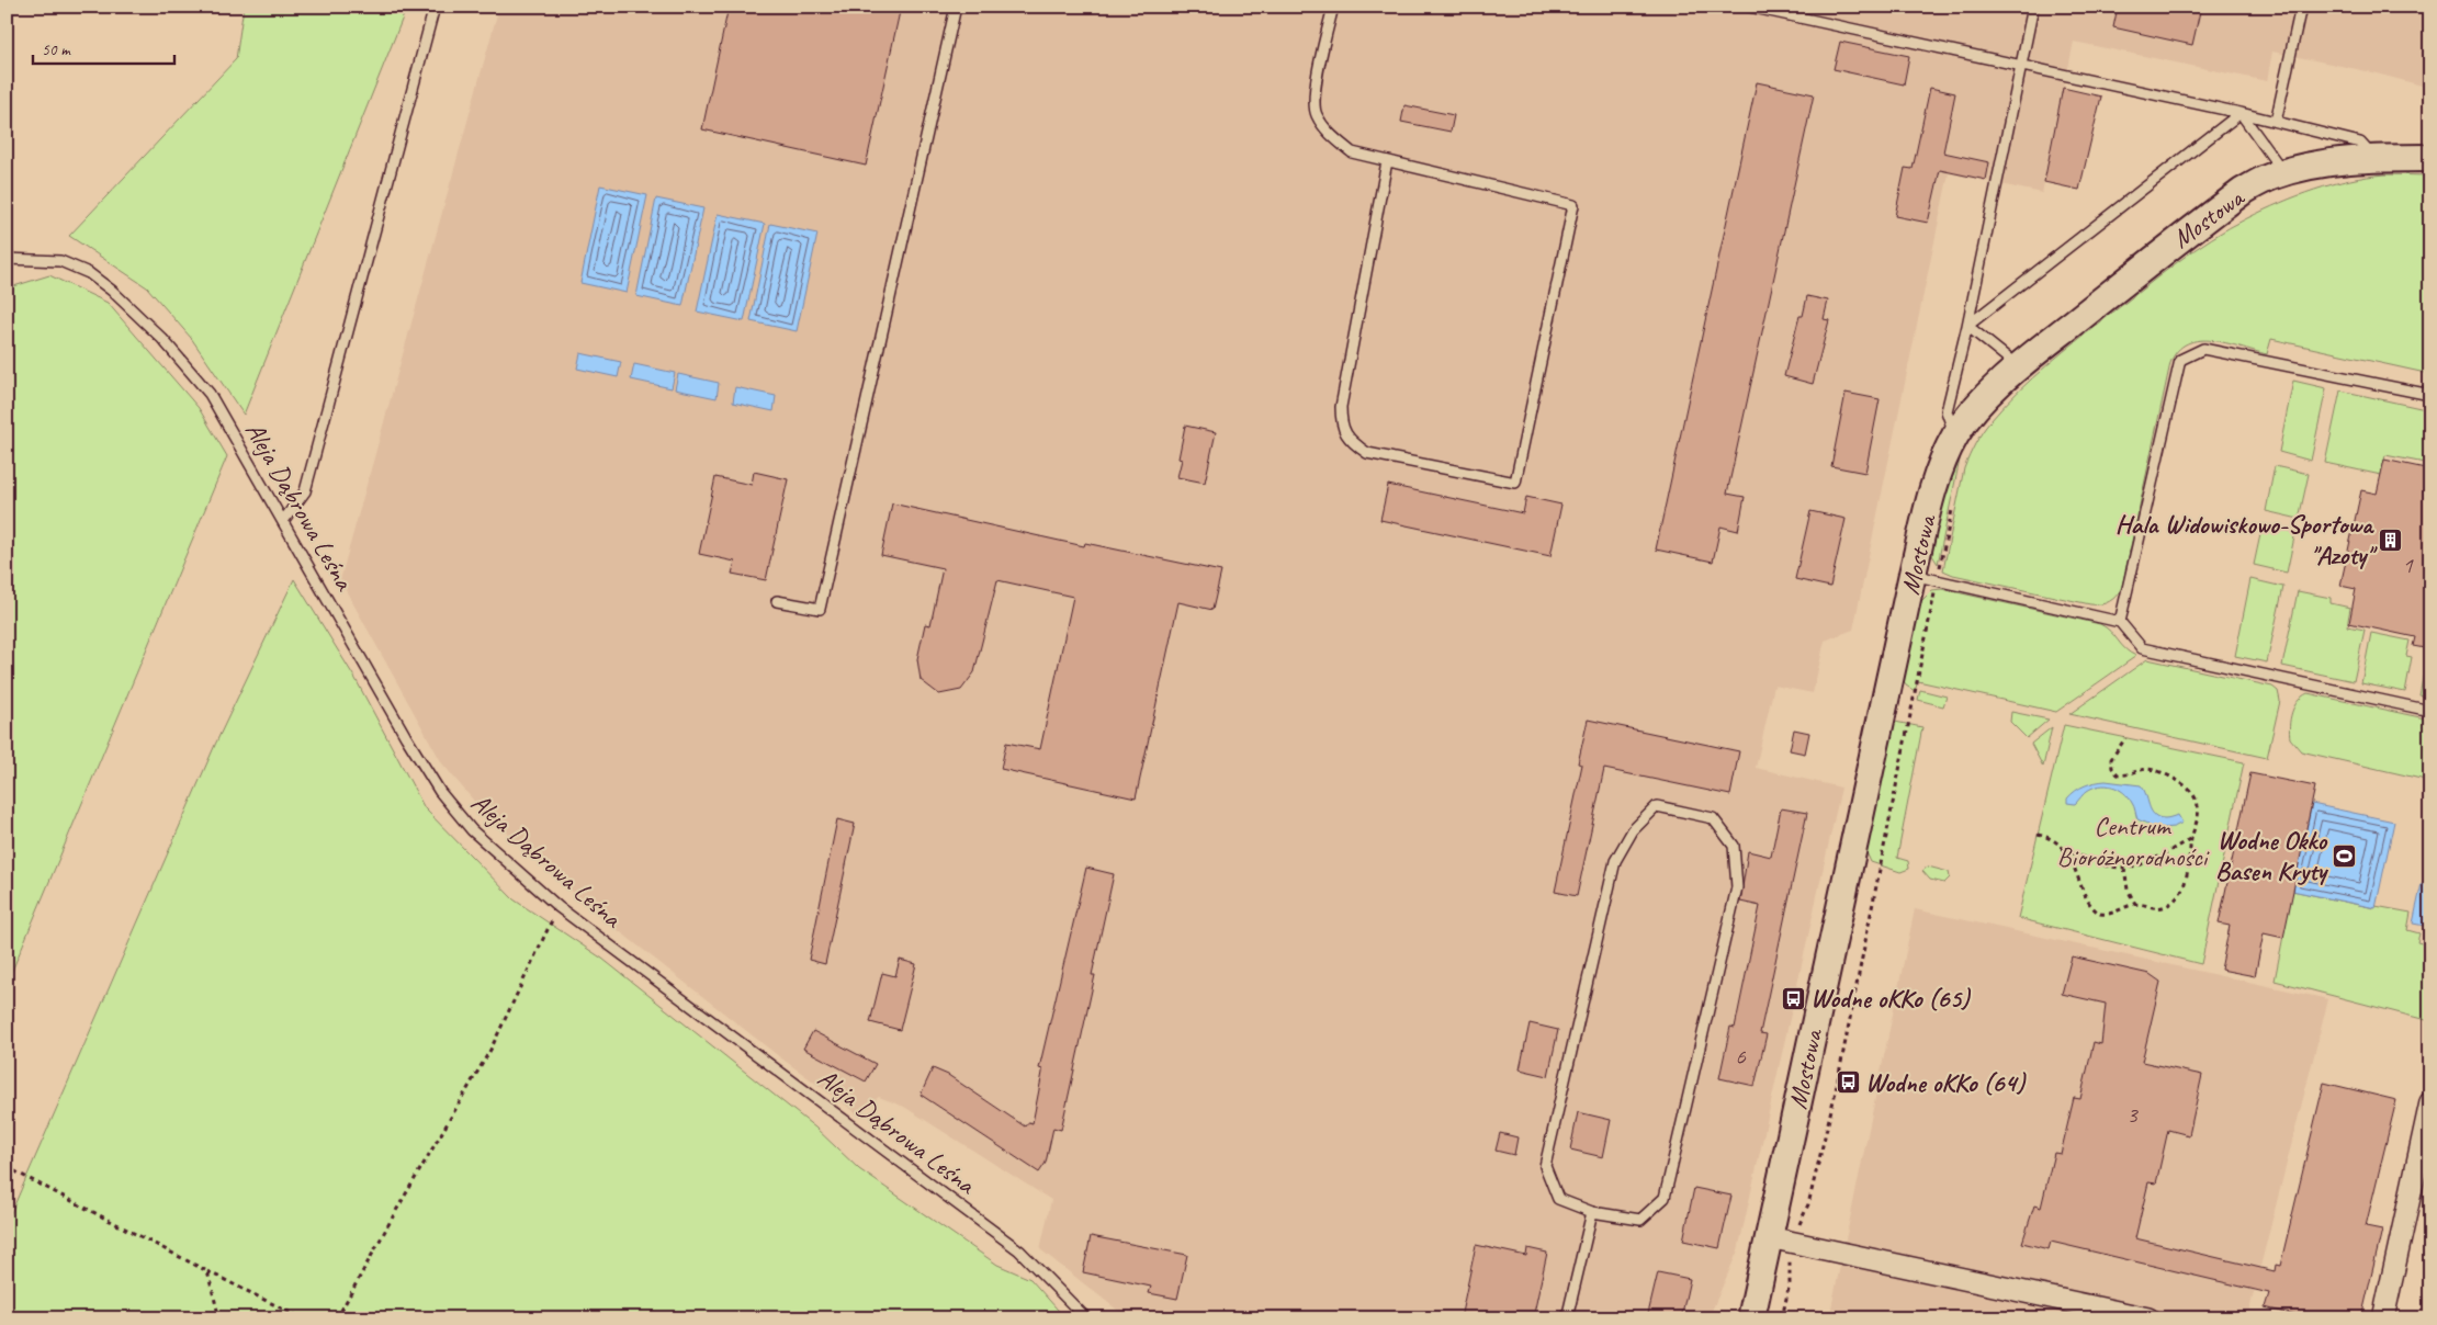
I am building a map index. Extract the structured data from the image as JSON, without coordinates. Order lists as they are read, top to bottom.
{
  "streets": {
    "street": ["Mostowa"],
    "lane": ["Aleja Dąbrowa Leśna"]
  },
  "parks": ["Centrum Bioróżnorodności"],
  "places": {
    "building": ["Hala Widowiskowo-Sportowa \"Azoty\""],
    "sports": ["Wodne Okko Basen Kryty"],
    "bus stop": ["Wodne oKKo (65)", "Wodne oKKo (64)"]
  },
  "house_numbers": ["1", "6", "3"],
  "scale_bar": "50 m"
}
